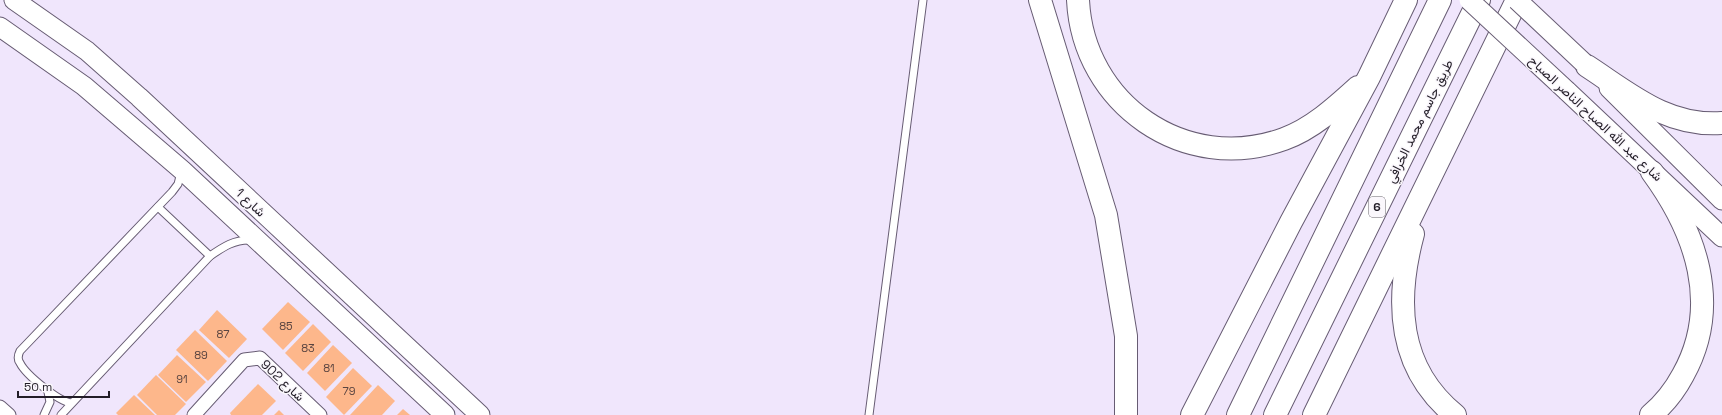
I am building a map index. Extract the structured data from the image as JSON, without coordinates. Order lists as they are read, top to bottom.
{
  "streets": {
    "highway": ["طريق جاسم محمد الخرافي", "6"],
    "street": ["شارع عبد الله الصباح الناصر الصباح", "شارع 1", "شارع 902"]
  },
  "house_numbers": [
    "85",
    "87",
    "83",
    "89",
    "81",
    "91",
    "79"
  ],
  "scale_bar": "50 m"
}
